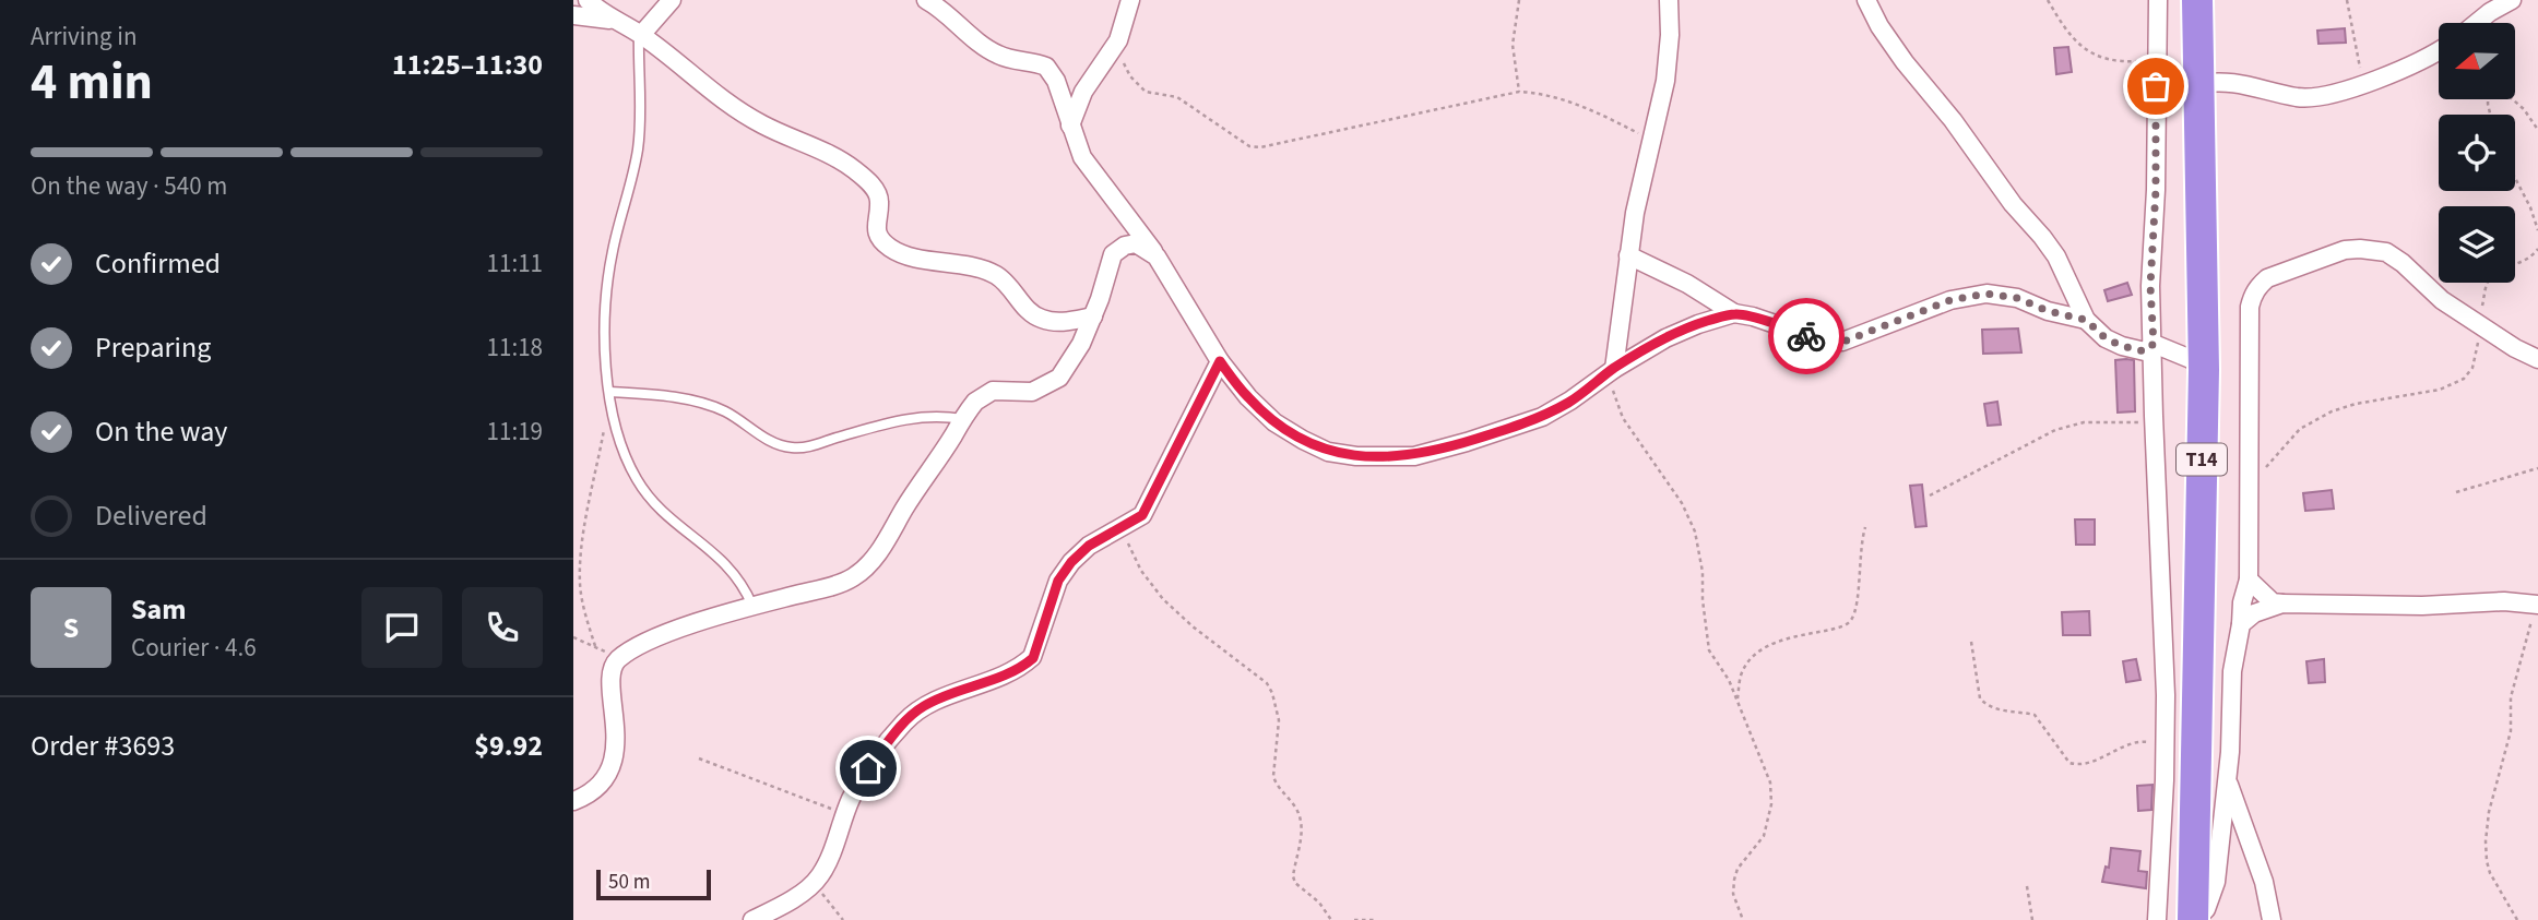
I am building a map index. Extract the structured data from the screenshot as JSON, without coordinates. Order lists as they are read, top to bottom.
{
  "streets": {
    "highway": ["T14"]
  },
  "scale_bar": "50 m",
  "north": "left",
  "page": {
    "heading": ["4 min", "Arriving in", "11:25–11:30"],
    "panel": [
      "Sam",
      "Courier · 4.6",
      "Order #3693",
      "$9.92"
    ],
    "bar": "On the way · 540 m",
    "list": [
      ["Confirmed", "11:11"],
      ["Preparing", "11:18"],
      ["On the way", "11:19"],
      "Delivered"
    ],
    "round": "S",
    "scale": "50 m"
  }
}
